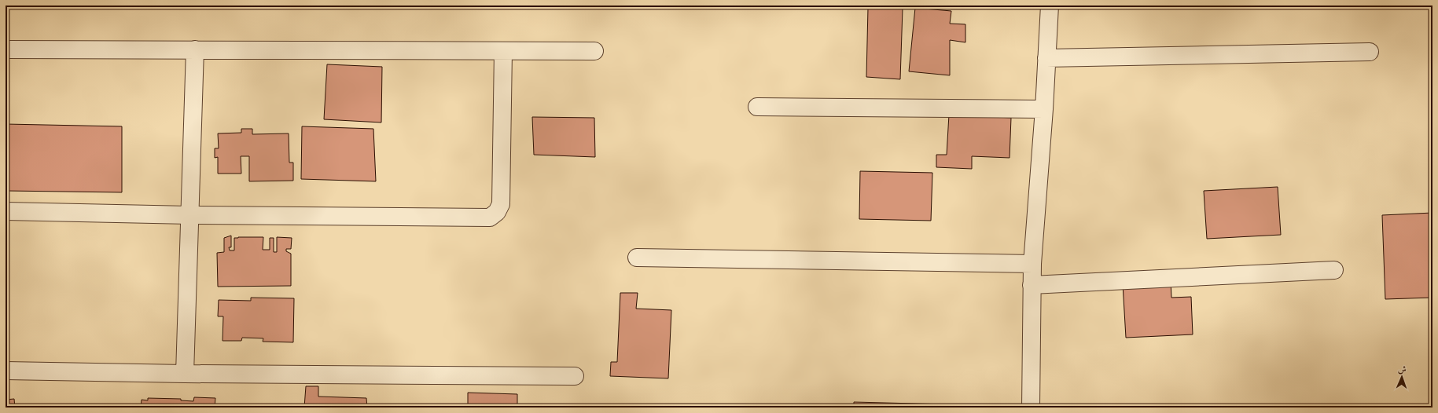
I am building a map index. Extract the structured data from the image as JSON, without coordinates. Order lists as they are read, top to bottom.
{
  "north": "top"
}
